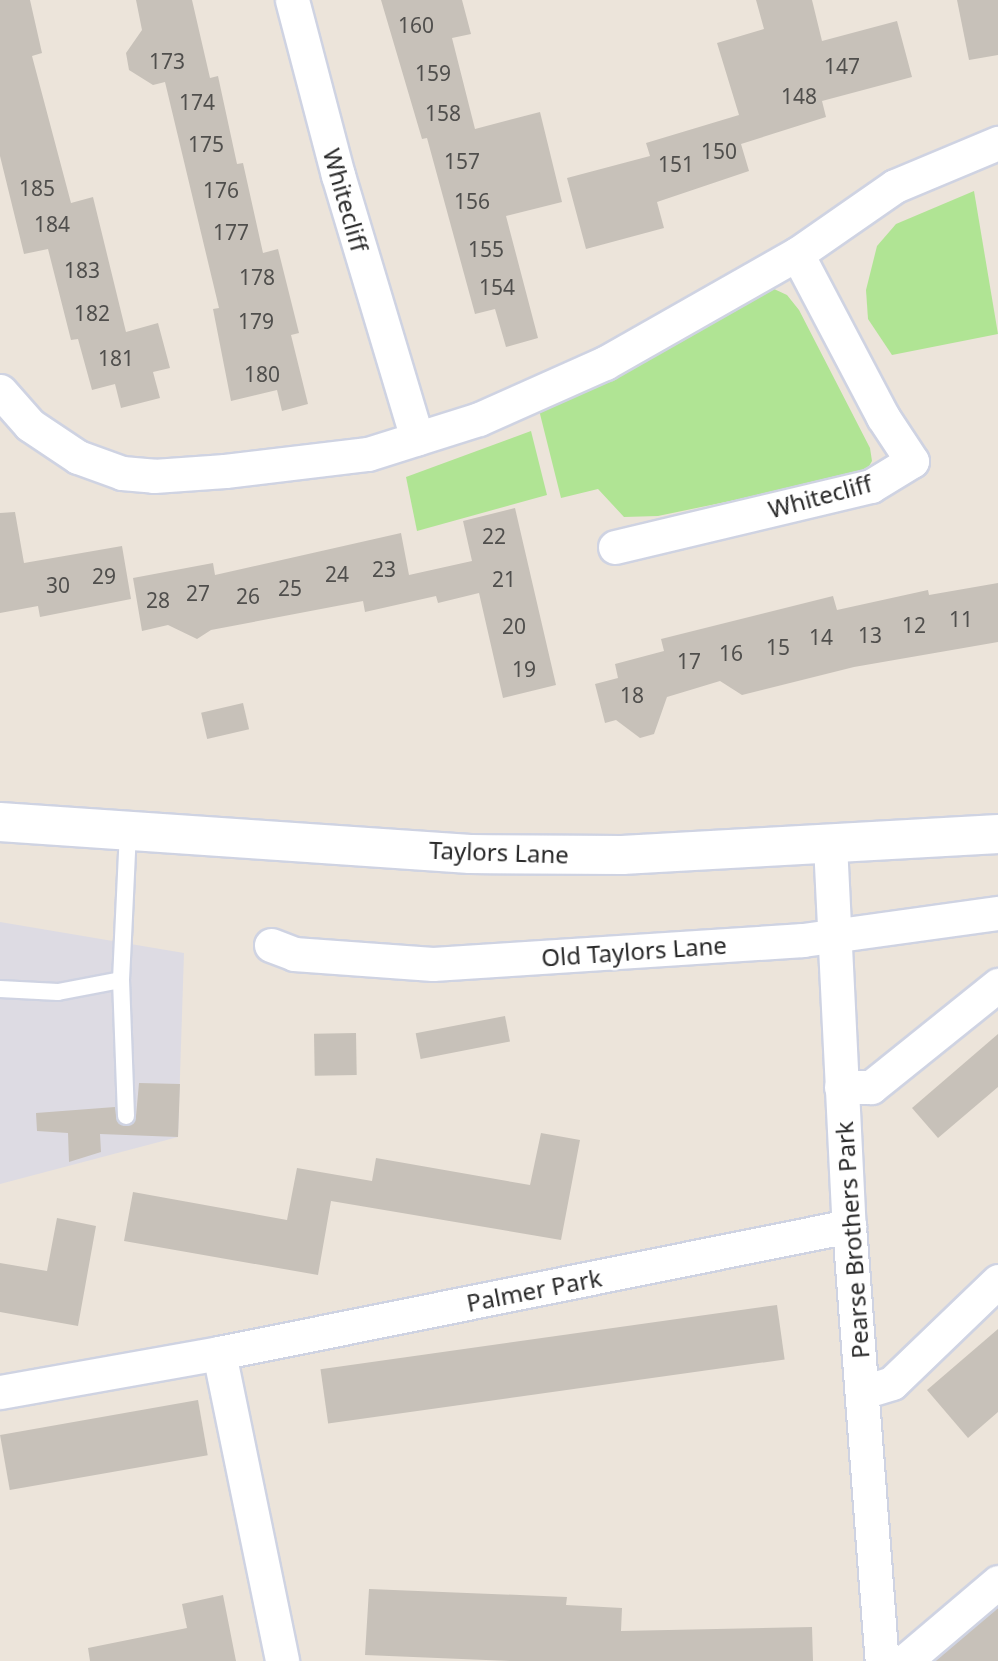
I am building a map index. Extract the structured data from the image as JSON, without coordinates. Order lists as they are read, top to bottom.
{
  "streets": {
    "main road": ["Taylors Lane"],
    "street": [
      "Whitecliff",
      "Old Taylors Lane",
      "Pearse Brothers Park",
      "Palmer Park"
    ]
  },
  "crossings": [
    ["Taylors Lane", "Pearse Brothers Park"],
    ["Old Taylors Lane", "Pearse Brothers Park"],
    ["Pearse Brothers Park", "Palmer Park"]
  ],
  "house_numbers": [
    "160",
    "173",
    "147",
    "159",
    "148",
    "174",
    "158",
    "175",
    "150",
    "157",
    "151",
    "185",
    "176",
    "156",
    "184",
    "177",
    "155",
    "183",
    "178",
    "154",
    "182",
    "179",
    "181",
    "180",
    "22",
    "23",
    "24",
    "29",
    "21",
    "30",
    "25",
    "27",
    "26",
    "28",
    "11",
    "12",
    "20",
    "13",
    "14",
    "15",
    "16",
    "17",
    "19",
    "18"
  ]
}
